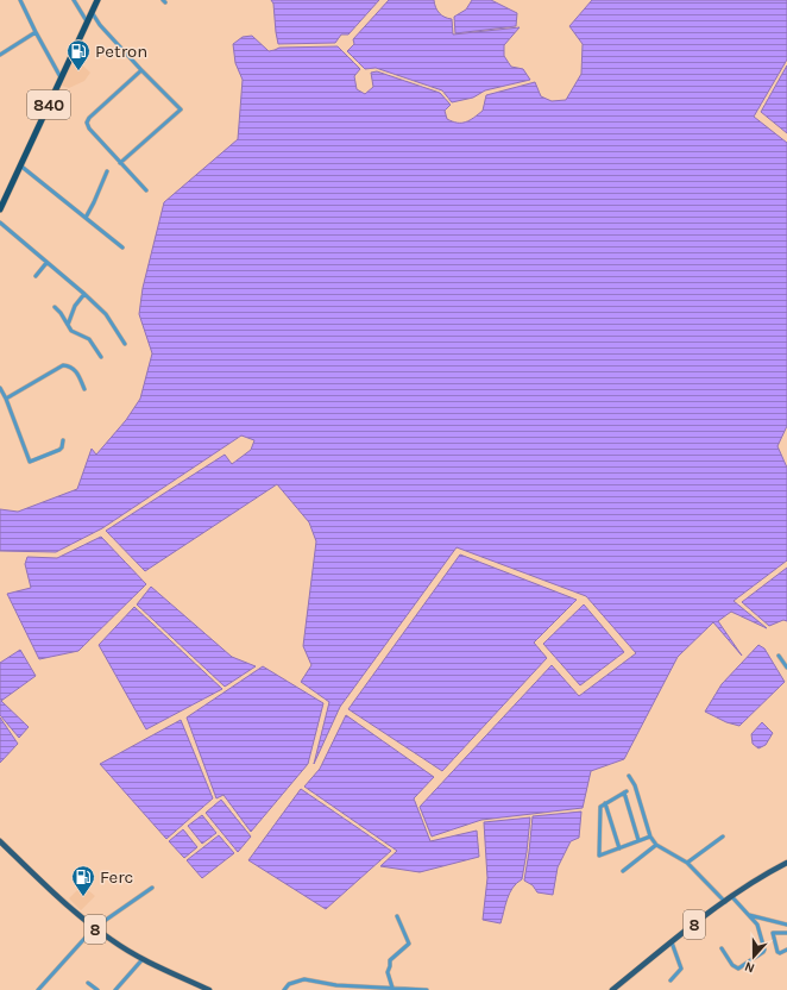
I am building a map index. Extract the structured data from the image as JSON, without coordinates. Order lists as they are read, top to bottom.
{
  "streets": {
    "highway": ["840"],
    "main road": ["8"]
  },
  "places": {
    "fuel station": ["Petron", "Ferc"]
  },
  "north": "bottom"
}
